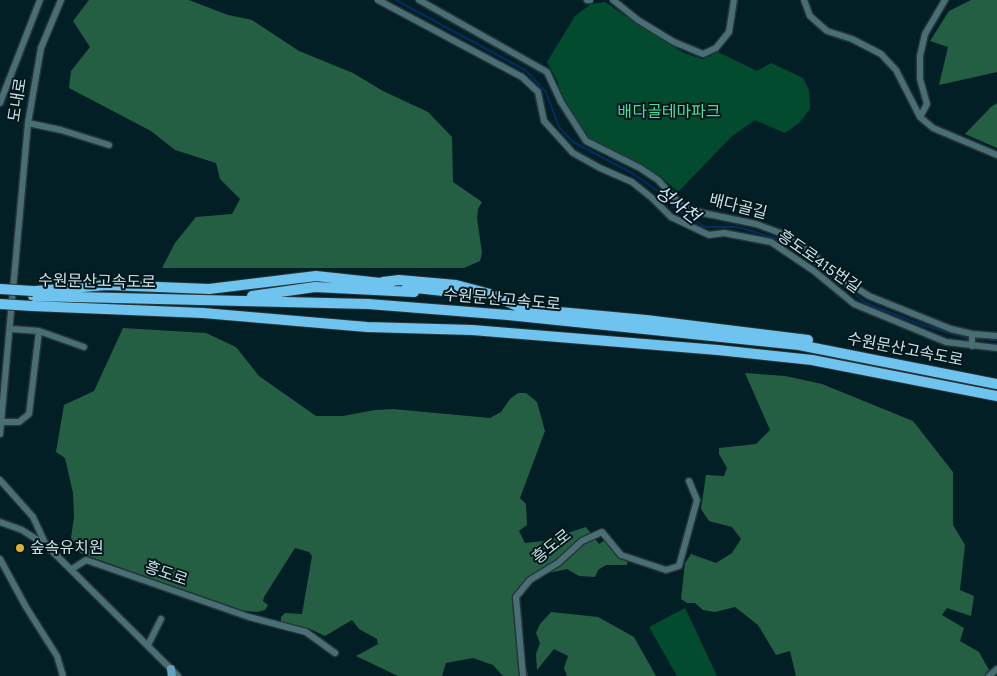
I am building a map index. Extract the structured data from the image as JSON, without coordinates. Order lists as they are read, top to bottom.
{
  "streets": {
    "highway": ["수원문산고속도로"],
    "street": [
      "도내로",
      "배다골길",
      "흥도로415번길",
      "흥도로"
    ]
  },
  "water": ["성사천"],
  "parks": ["배다골테마파크"],
  "places": ["숲속유치원"]
}
